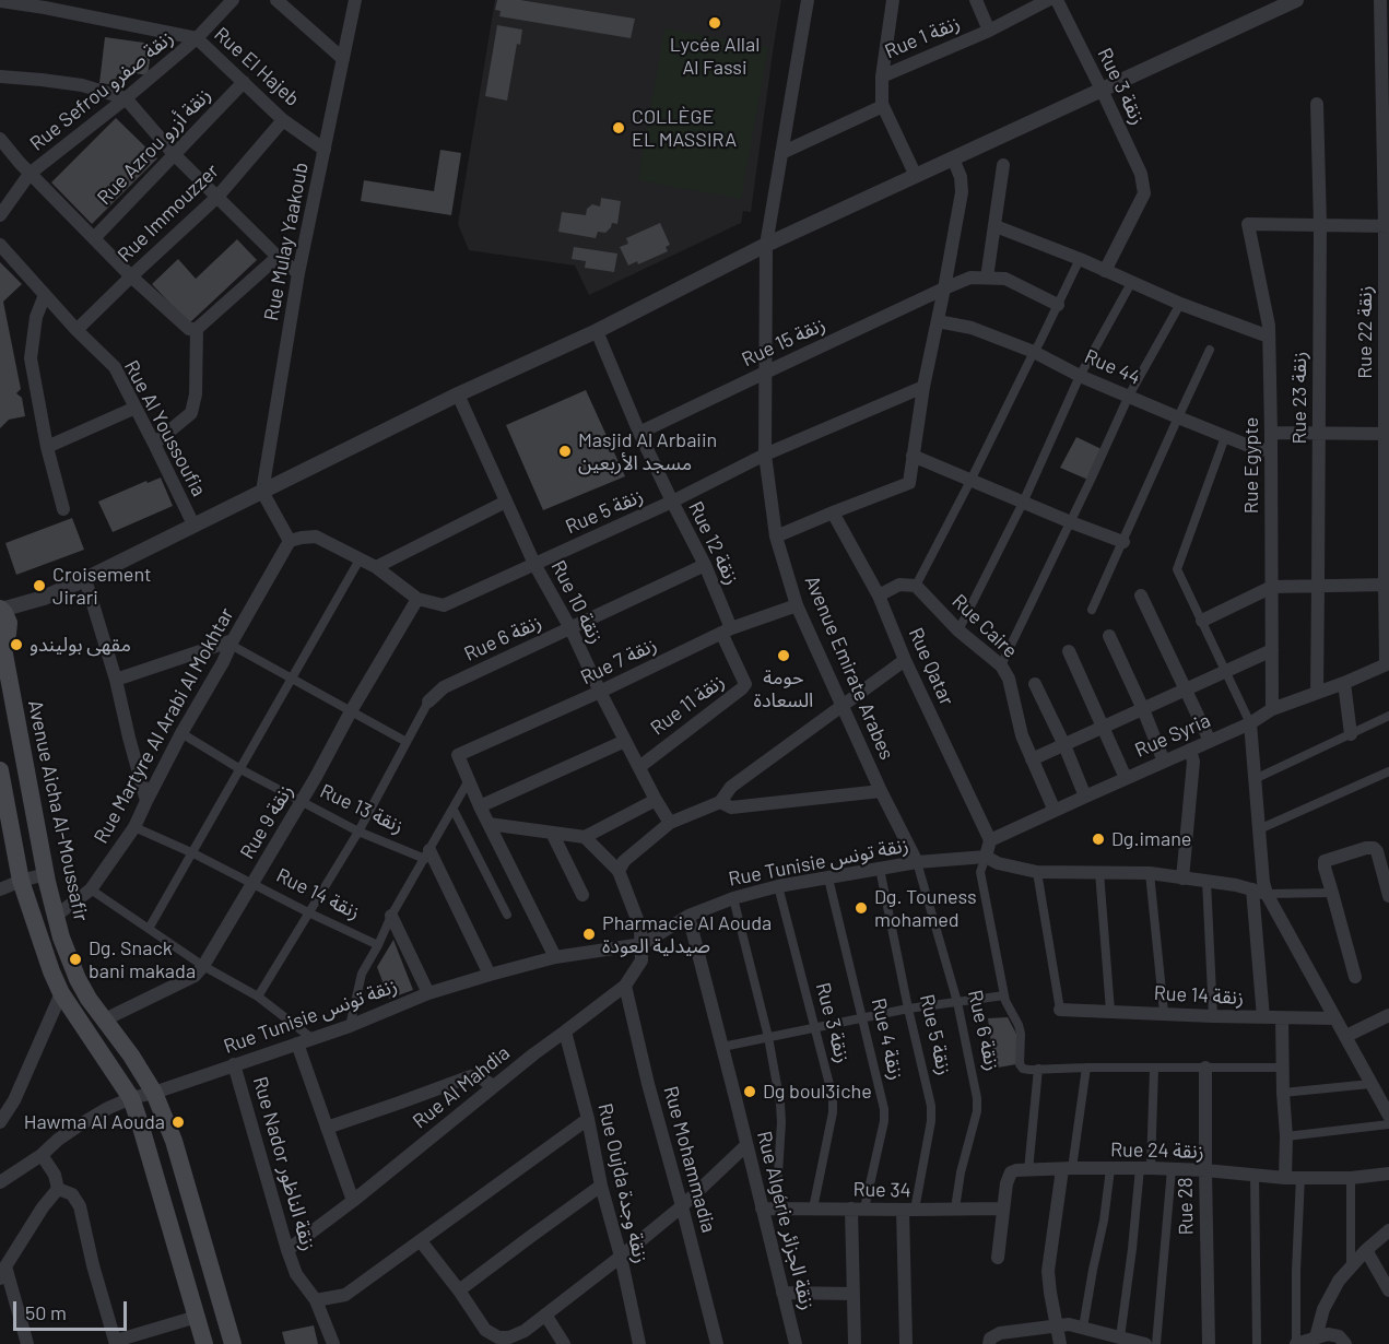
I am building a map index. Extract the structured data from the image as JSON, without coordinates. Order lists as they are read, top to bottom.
{
  "streets": {
    "main road": ["Avenue Aicha Al-Moussafir"],
    "street": [
      "Rue 1 زنقة",
      "Rue El Hajeb",
      "Rue 3 زنقة",
      "Rue Sefrou زنقة صفرو",
      "Rue Azrou زنقة أزرو",
      "Rue Immouzzer",
      "Rue Mulay Yaakoub",
      "Rue 22 زنقة",
      "Rue 15 زنقة",
      "Rue 44",
      "Rue 23 زنقة",
      "Rue Al Youssoufia",
      "Rue Egypte",
      "Rue 5 زنقة",
      "Rue 12 زنقة",
      "Rue 10 زنقة",
      "Rue Caire",
      "Rue 6 زنقة",
      "Rue 7 زنقة",
      "Rue Qatar",
      "Avenue Emirate Arabes",
      "Rue 11 زنقة",
      "Rue Martyre Al Arabi Al Mokhtar",
      "Rue Syria",
      "Rue 13 زنقة",
      "Rue 9 زنقة",
      "Rue Tunisie زنقة تونس",
      "Rue 14 زنقة",
      "Rue 4 زنقة",
      "Rue Al Mahdia",
      "Rue 24 زنقة",
      "Rue Mohammadia",
      "Rue Nador زنقة الناظور",
      "Rue Oujda زنقة وجدة",
      "Rue 34",
      "Rue 28",
      "Rue Algérie زنقة الجزائر"
    ]
  },
  "crossings": [
    ["Rue El Hajeb", "Rue Sefrou زنقة صفرو"],
    ["Rue El Hajeb", "Rue Azrou زنقة أزرو"],
    ["Rue El Hajeb", "Rue Immouzzer"],
    ["Rue El Hajeb", "Rue Mulay Yaakoub"],
    ["Rue 3 زنقة", "Rue Tunisie زنقة تونس"],
    ["Rue 3 زنقة", "Rue 34"],
    ["Rue Immouzzer", "Rue Al Youssoufia"],
    ["Rue 22 زنقة", "Rue Syria"],
    ["Rue 15 زنقة", "Rue 12 زنقة"],
    ["Rue 15 زنقة", "Avenue Emirate Arabes"],
    ["Rue 44", "Rue Egypte"],
    ["Rue 23 زنقة", "Rue Egypte"],
    ["Rue 23 زنقة", "Rue Syria"],
    ["Rue Egypte", "Rue Syria"],
    ["Rue 5 زنقة", "Rue 12 زنقة"],
    ["Rue 5 زنقة", "Rue 10 زنقة"],
    ["Rue 5 زنقة", "Avenue Emirate Arabes"],
    ["Rue 5 زنقة", "Rue 9 زنقة"],
    ["Rue 5 زنقة", "Rue Tunisie زنقة تونس"],
    ["Rue 5 زنقة", "Rue 34"],
    ["Rue 12 زنقة", "Rue 6 زنقة"],
    ["Rue 12 زنقة", "Rue 7 زنقة"],
    ["Rue 12 زنقة", "Rue 11 زنقة"],
    ["Rue 10 زنقة", "Rue 6 زنقة"],
    ["Rue 10 زنقة", "Rue 7 زنقة"],
    ["Rue 10 زنقة", "Rue 11 زنقة"],
    ["Rue Caire", "Rue Syria"],
    ["Rue 6 زنقة", "Avenue Emirate Arabes"],
    ["Rue 6 زنقة", "Rue Tunisie زنقة تونس"],
    ["Rue 6 زنقة", "Rue 34"],
    ["Rue 7 زنقة", "Avenue Emirate Arabes"],
    ["Rue 7 زنقة", "Rue 11 زنقة"],
    ["Rue Qatar", "Rue Syria"],
    ["Avenue Emirate Arabes", "Rue Tunisie زنقة تونس"],
    ["Rue Martyre Al Arabi Al Mokhtar", "Rue 13 زنقة"],
    ["Rue Martyre Al Arabi Al Mokhtar", "Avenue Aicha Al-Moussafir"],
    ["Rue Martyre Al Arabi Al Mokhtar", "Rue 14 زنقة"],
    ["Rue 13 زنقة", "Rue 9 زنقة"],
    ["Avenue Aicha Al-Moussafir", "Rue 9 زنقة"],
    ["Avenue Aicha Al-Moussafir", "Rue Tunisie زنقة تونس"],
    ["Rue 9 زنقة", "Rue 14 زنقة"],
    ["Rue Tunisie زنقة تونس", "Rue 4 زنقة"],
    ["Rue Tunisie زنقة تونس", "Rue Al Mahdia"],
    ["Rue Tunisie زنقة تونس", "Rue Nador زنقة الناظور"],
    ["Rue Tunisie زنقة تونس", "Rue Algérie زنقة الجزائر"],
    ["Rue 4 زنقة", "Rue 34"],
    ["Rue Al Mahdia", "Rue Mohammadia"],
    ["Rue Al Mahdia", "Rue Nador زنقة الناظور"],
    ["Rue Al Mahdia", "Rue Oujda زنقة وجدة"],
    ["Rue 24 زنقة", "Rue 28"],
    ["Rue 34", "Rue Algérie زنقة الجزائر"]
  ],
  "places": [
    "Lycée Allal Al Fassi",
    "COLLÈGE EL MASSIRA",
    "Masjid Al Arbaiin مسجد الأربعين",
    "Croisement Jirari",
    "مقهى بوليندو",
    "حومة السعادة",
    "Dg.imane",
    "Dg. Touness mohamed",
    "Pharmacie Al Aouda صيدلية العودة",
    "Dg. Snack bani makada",
    "Dg boul3iche",
    "Hawma Al Aouda"
  ],
  "scale_bar": "50 m"
}
